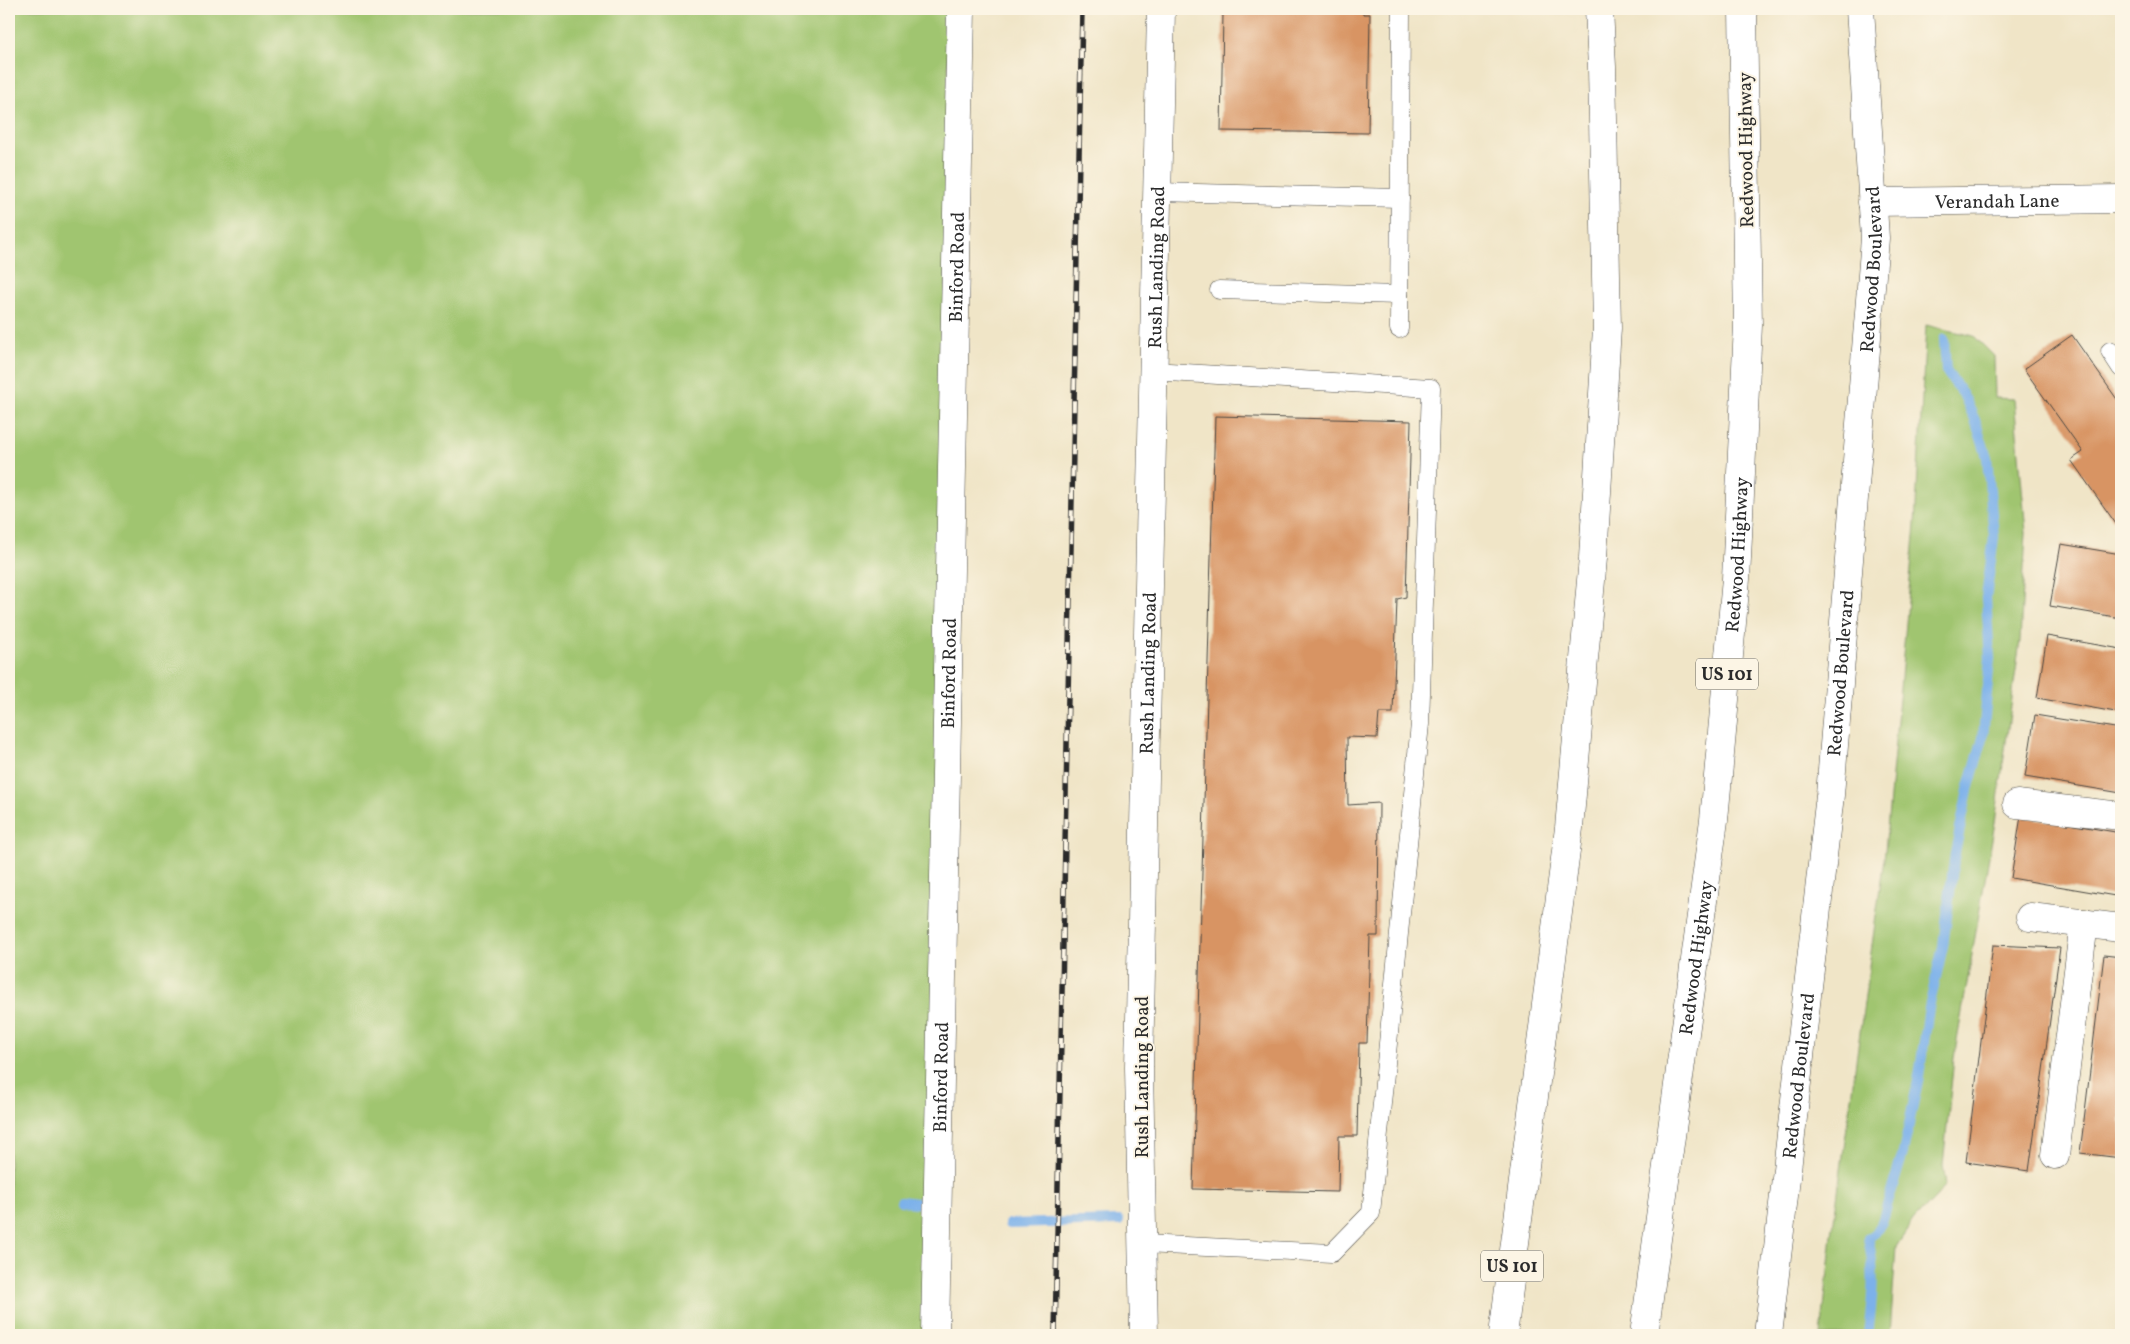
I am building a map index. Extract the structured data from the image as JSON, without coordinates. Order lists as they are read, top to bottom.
{
  "streets": {
    "main road": [
      "Redwood Highway",
      "Verandah Lane",
      "Binford Road",
      "Rush Landing Road",
      "Redwood Boulevard",
      "US 101"
    ]
  },
  "crossings": [
    ["Verandah Lane", "Redwood Boulevard"]
  ]
}
